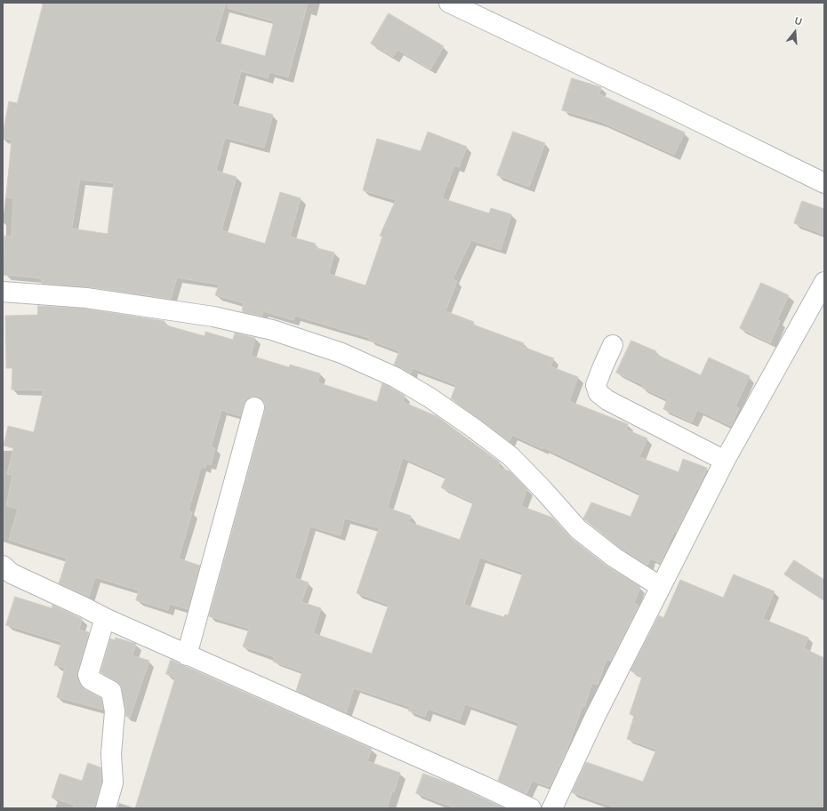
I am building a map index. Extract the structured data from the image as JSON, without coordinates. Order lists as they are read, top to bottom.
{
  "north": "top"
}
